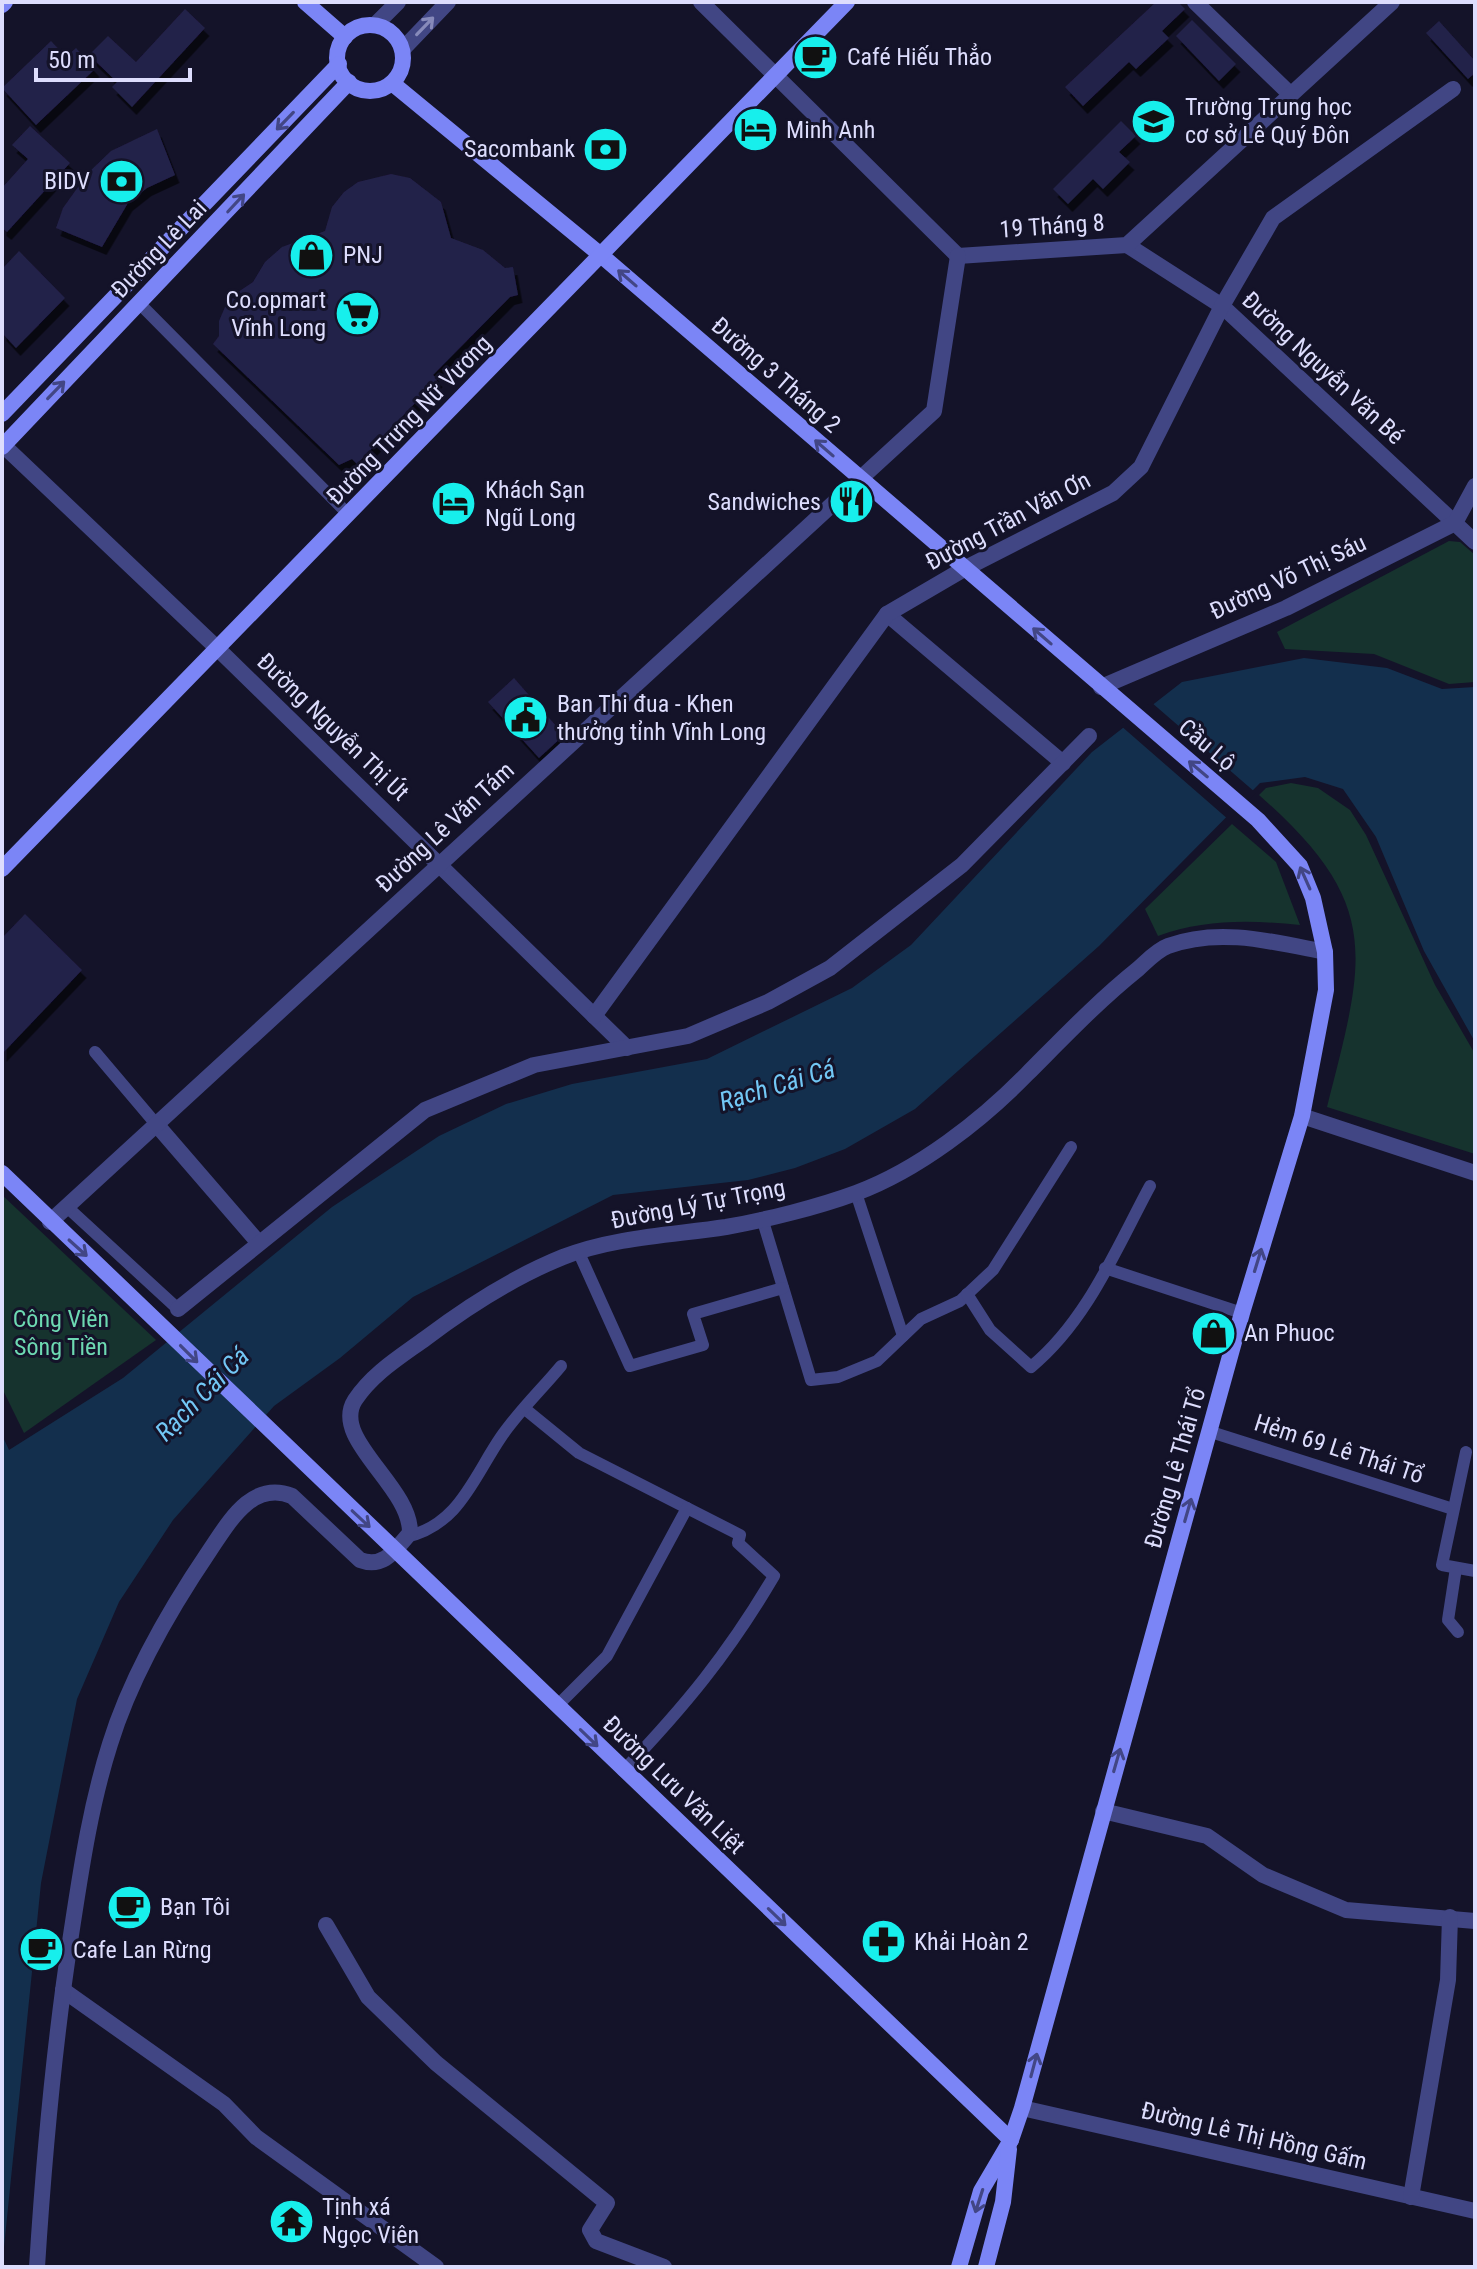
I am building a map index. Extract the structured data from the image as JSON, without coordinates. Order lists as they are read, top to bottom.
{
  "streets": {
    "main road": [
      "Đường Lê Lai",
      "Đường 3 Tháng 2",
      "Đường Trưng Nữ Vương",
      "Cầu Lộ",
      "Đường Lê Thái Tổ",
      "Đường Lưu Văn Liệt"
    ],
    "street": [
      "19 Tháng 8",
      "Đường Nguyễn Văn Bé",
      "Đường Trần Văn Ơn",
      "Đường Võ Thị Sáu",
      "Đường Nguyễn Thị Út",
      "Đường Lê Văn Tám",
      "Đường Lý Tự Trọng",
      "Đường Lê Thị Hồng Gấm"
    ],
    "lane": ["Hẻm 69 Lê Thái Tổ"]
  },
  "crossings": [
    ["19 Tháng 8", "Đường Nguyễn Văn Bé"],
    ["19 Tháng 8", "Đường Lê Văn Tám"],
    ["Đường Lê Lai", "Đường 3 Tháng 2"],
    ["Đường Lê Lai", "Đường Nguyễn Thị Út"],
    ["Đường Nguyễn Văn Bé", "Đường Trần Văn Ơn"],
    ["Đường Nguyễn Văn Bé", "Đường Võ Thị Sáu"],
    ["Đường 3 Tháng 2", "Đường Trưng Nữ Vương"],
    ["Đường 3 Tháng 2", "Đường Trần Văn Ơn"],
    ["Đường 3 Tháng 2", "Đường Võ Thị Sáu"],
    ["Đường 3 Tháng 2", "Cầu Lộ"],
    ["Đường 3 Tháng 2", "Đường Lê Văn Tám"],
    ["Đường Trưng Nữ Vương", "Đường Nguyễn Thị Út"],
    ["Đường Trần Văn Ơn", "Đường Nguyễn Thị Út"],
    ["Đường Nguyễn Thị Út", "Đường Lê Văn Tám"],
    ["Cầu Lộ", "Đường Lê Thái Tổ"],
    ["Đường Lê Văn Tám", "Đường Lưu Văn Liệt"],
    ["Đường Lý Tự Trọng", "Đường Lê Thái Tổ"],
    ["Hẻm 69 Lê Thái Tổ", "Đường Lê Thái Tổ"],
    ["Đường Lê Thái Tổ", "Đường Lưu Văn Liệt"],
    ["Đường Lê Thái Tổ", "Đường Lê Thị Hồng Gấm"]
  ],
  "one_way": ["Đường 3 Tháng 2", "Cầu Lộ", "Đường Lưu Văn Liệt"],
  "water": ["Rạch Cái Cá"],
  "parks": ["Công Viên Sông Tiền"],
  "places": {
    "cafe": ["Café Hiếu Thẳo", "Bạn Tôi", "Cafe Lan Rừng"],
    "school or university": ["Trường Trung học cơ sở Lê Quý Đôn"],
    "hotel": ["Minh Anh", "Khách Sạn Ngũ Long"],
    "bank": ["Sacombank", "BIDV"],
    "shop": ["PNJ", "An Phuoc"],
    "supermarket": ["Co.opmart Vĩnh Long"],
    "restaurant": ["Sandwiches"],
    "public building": ["Ban Thi đua - Khen thưởng tỉnh Vĩnh Long"],
    "pharmacy": ["Khải Hoàn 2"],
    "temple": ["Tịnh xá Ngọc Viên"]
  },
  "scale_bar": "50 m"
}
